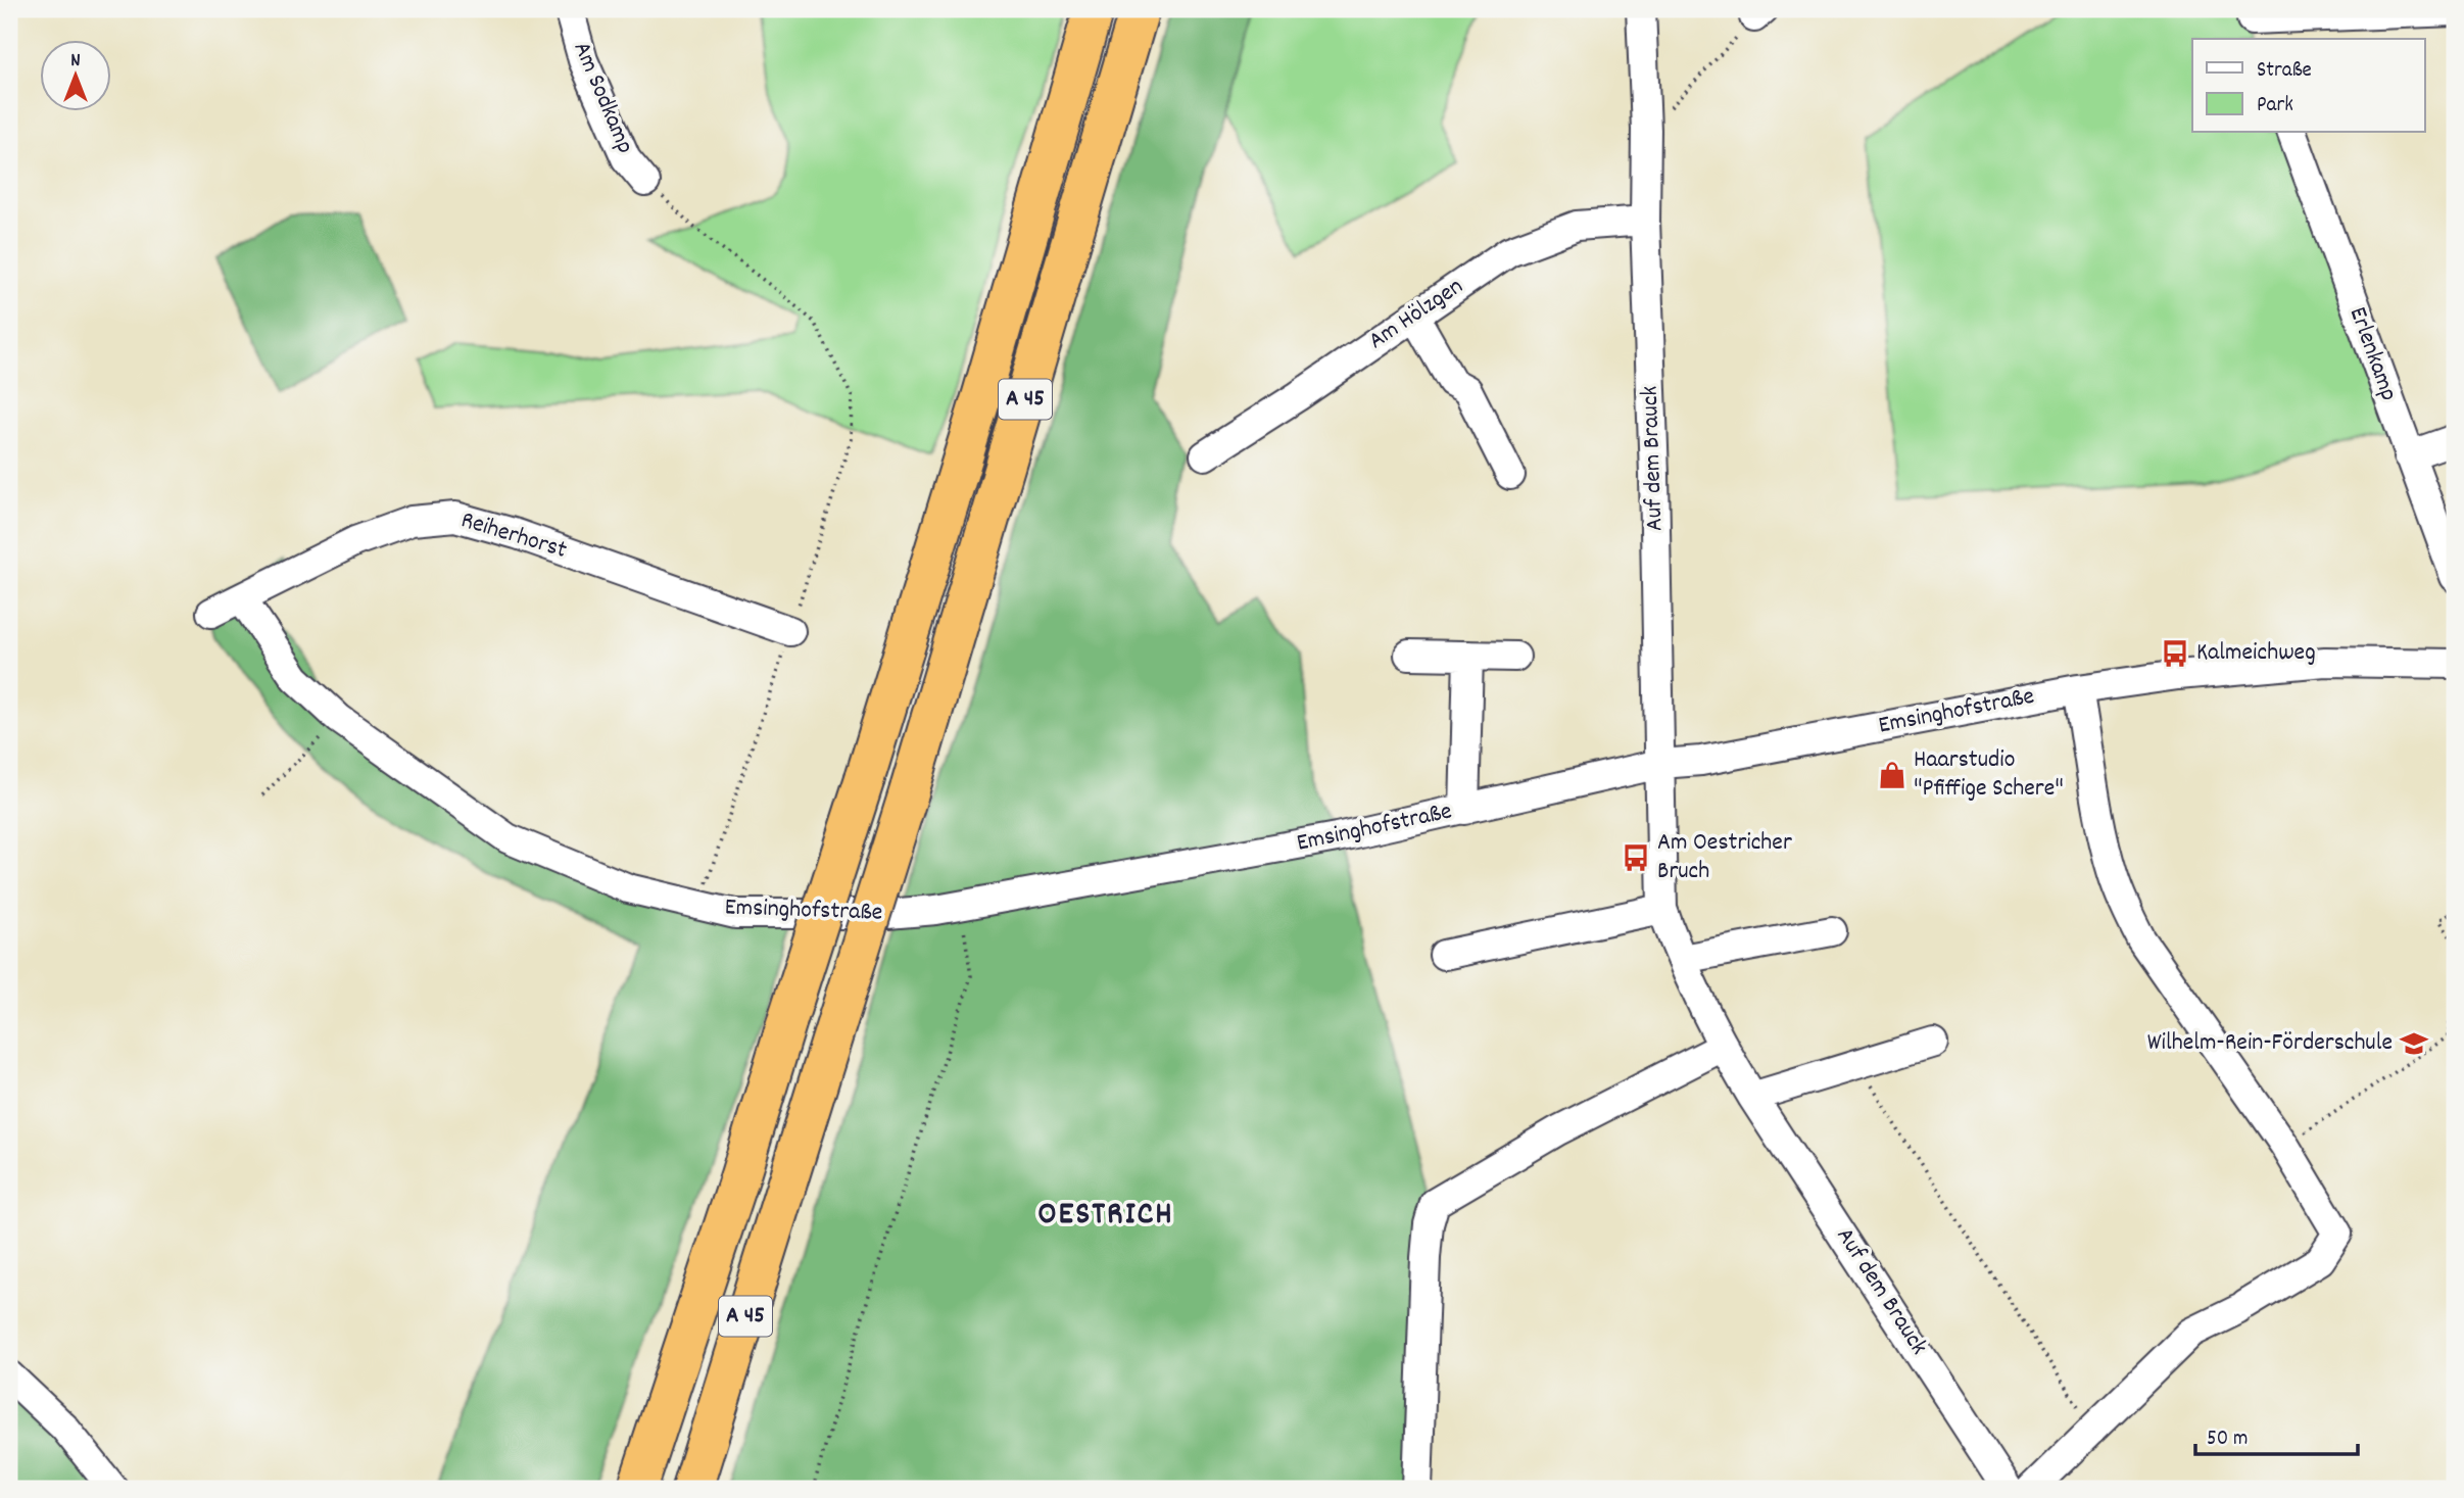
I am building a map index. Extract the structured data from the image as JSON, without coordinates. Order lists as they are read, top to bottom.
{
  "streets": {
    "highway": ["A 45"],
    "street": [
      "Am Sodkamp",
      "Am Hölzgen",
      "Erlenkamp",
      "Auf dem Brauck",
      "Reiherhorst",
      "Emsinghofstraße"
    ]
  },
  "crossings": [
    ["Am Hölzgen", "Auf dem Brauck"],
    ["Auf dem Brauck", "Emsinghofstraße"],
    ["Reiherhorst", "Emsinghofstraße"]
  ],
  "districts": ["OESTRICH"],
  "places": {
    "bus stop": ["Kalmeichweg", "Am Oestricher Bruch"],
    "shop": ["Haarstudio \"Pfiffige Schere\""],
    "school or university": ["Wilhelm-Rein-Förderschule"]
  },
  "legend": ["Straße", "Park"],
  "scale_bar": "50 m",
  "north": "top"
}
